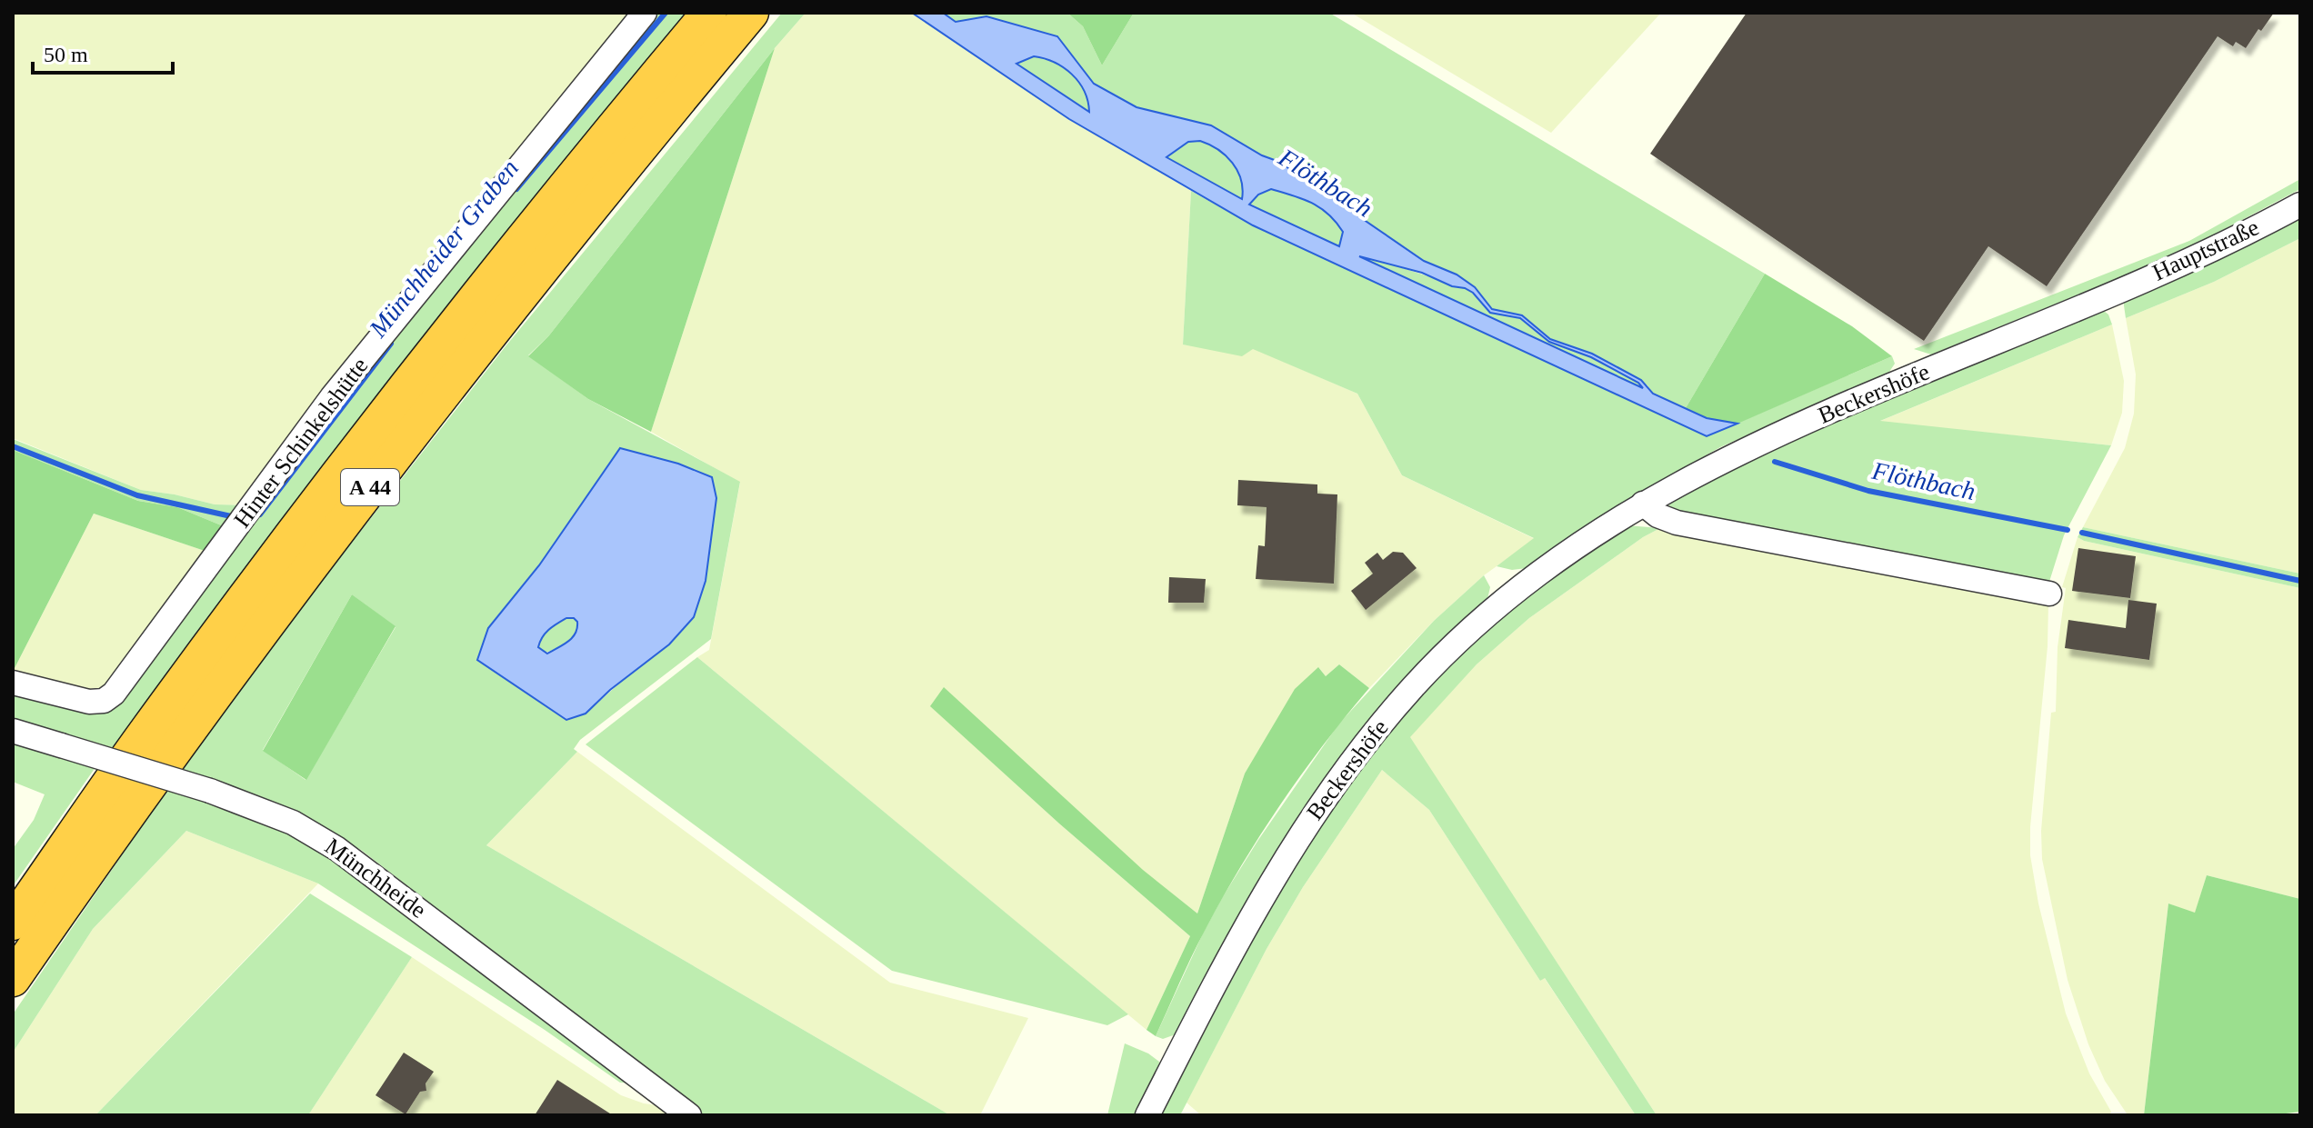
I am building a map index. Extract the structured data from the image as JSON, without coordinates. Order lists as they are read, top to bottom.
{
  "streets": {
    "highway": ["A 44"],
    "street": [
      "Hauptstraße",
      "Beckershöfe",
      "Hinter Schinkelshütte",
      "Münchheide"
    ]
  },
  "crossings": [
    ["Hauptstraße", "Beckershöfe"]
  ],
  "water": ["Flöthbach", "Münchheider Graben"],
  "scale_bar": "50 m"
}
